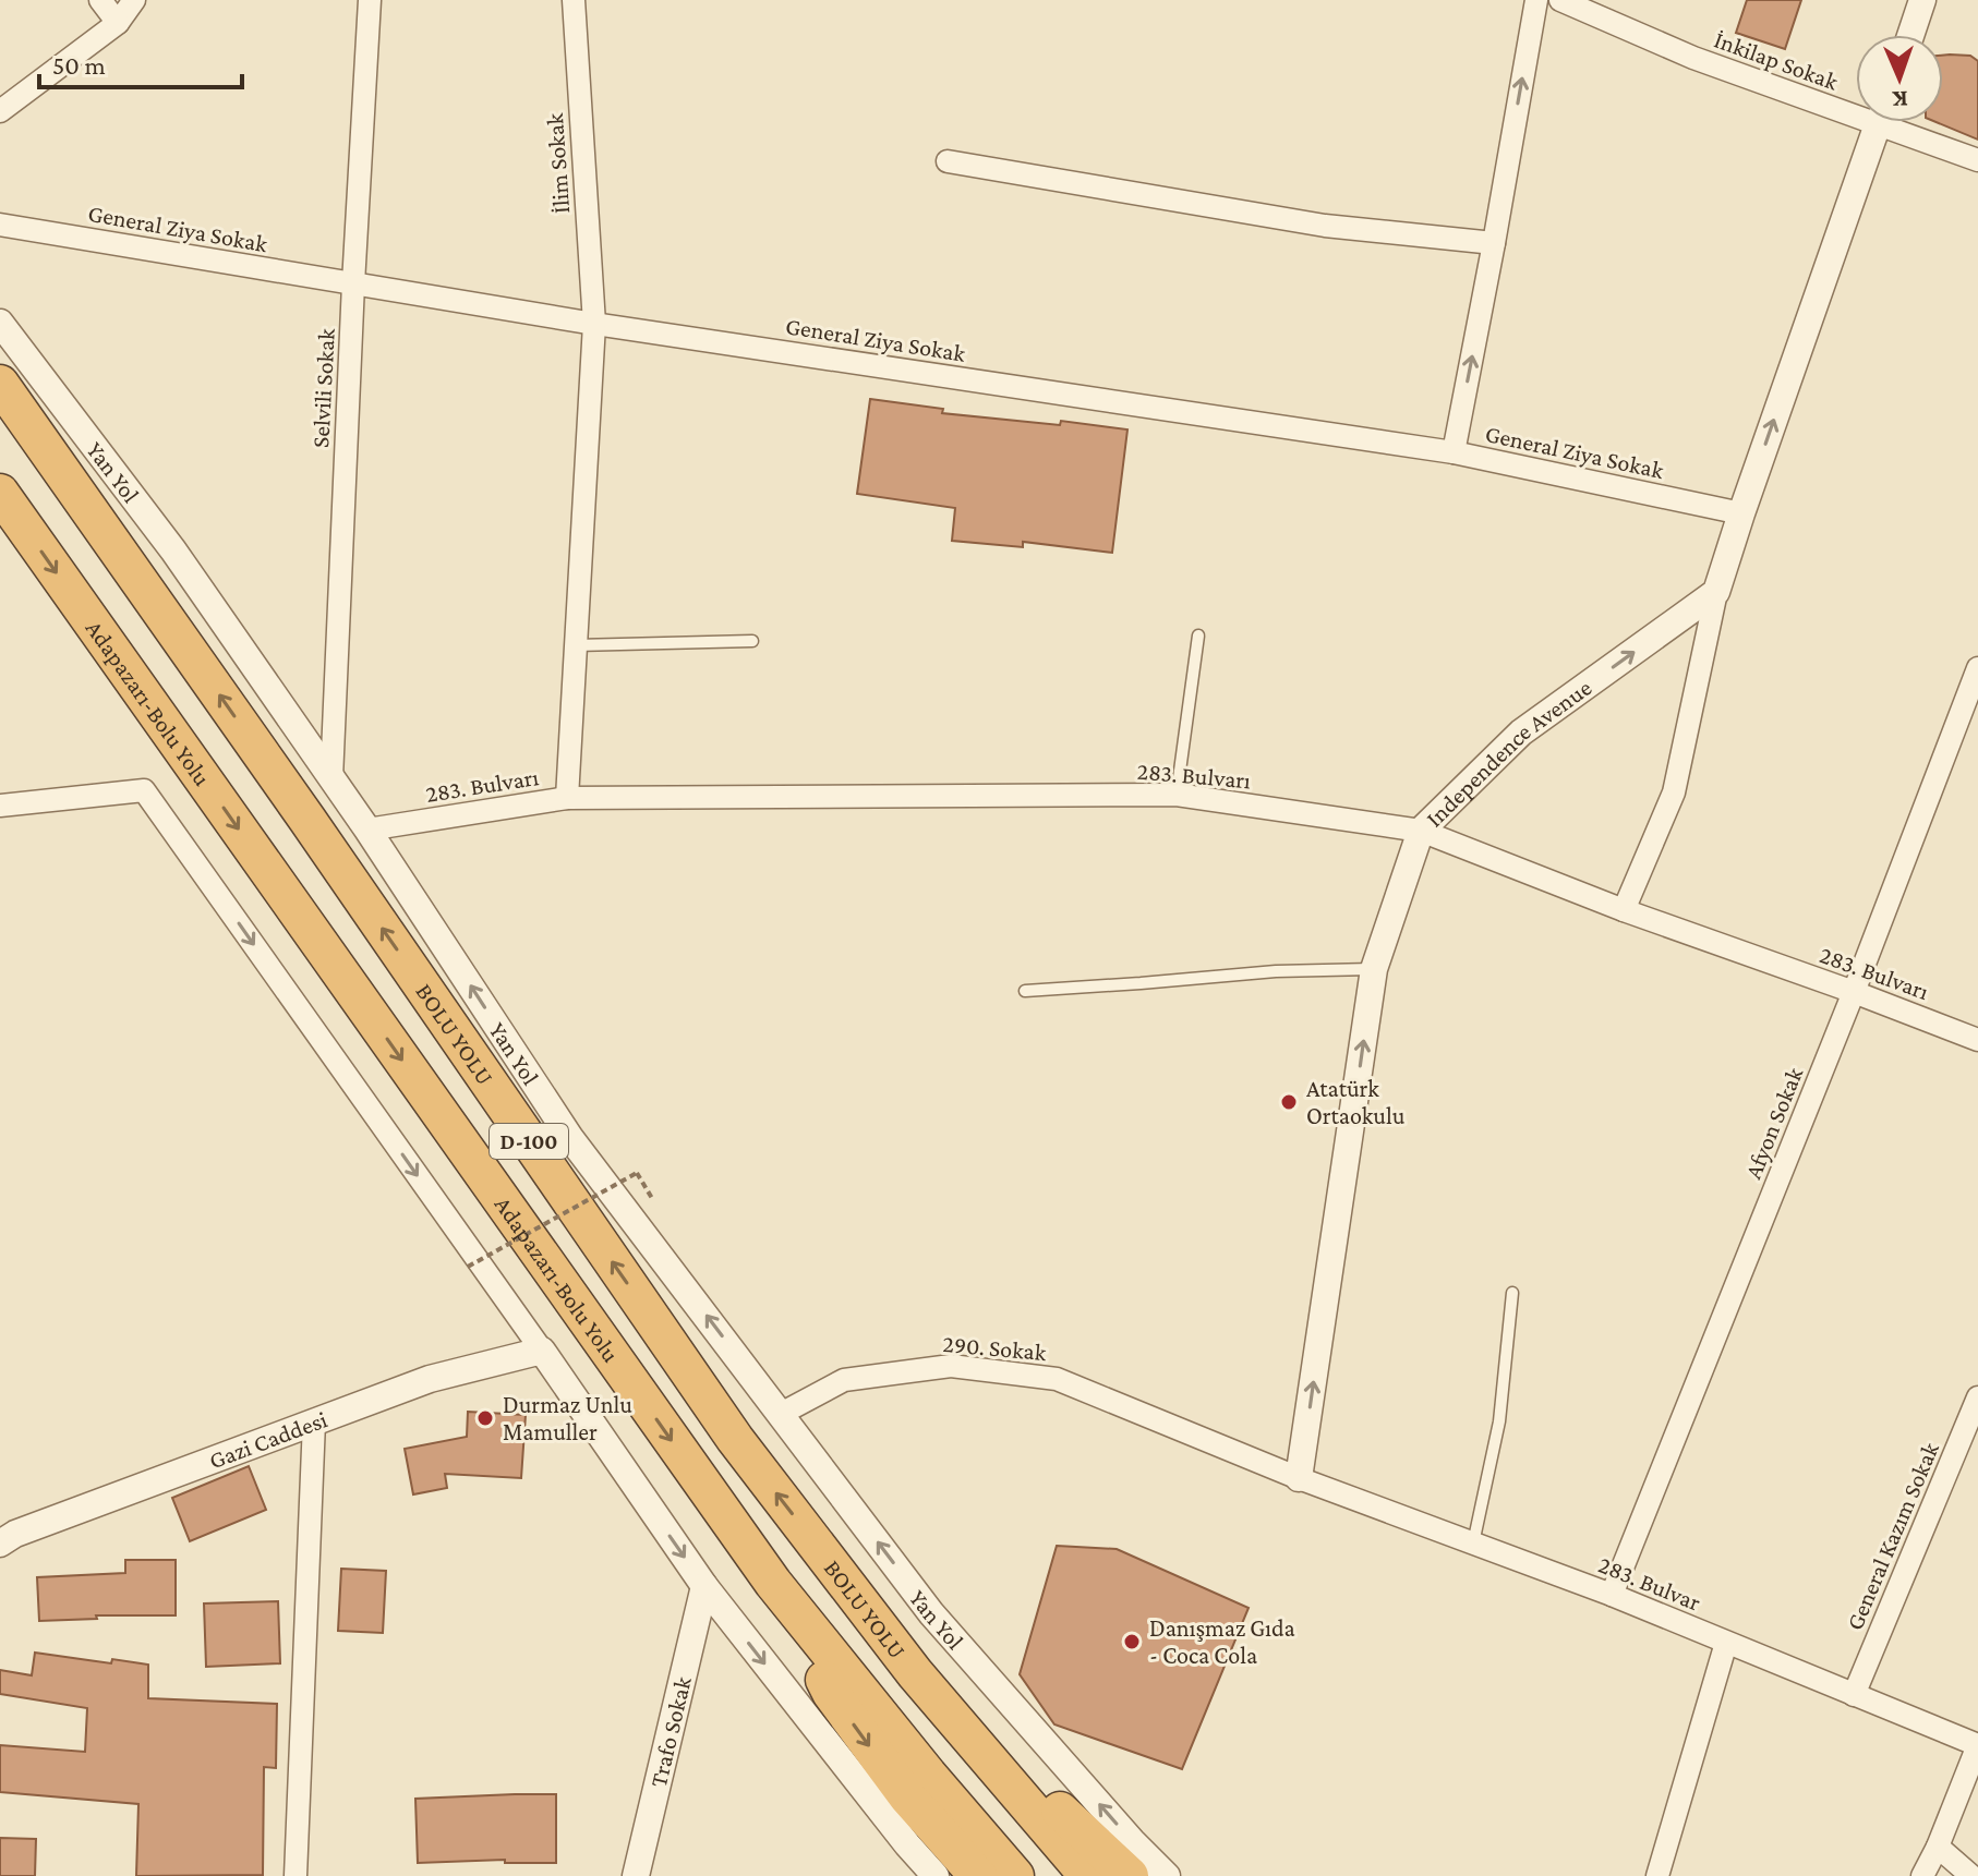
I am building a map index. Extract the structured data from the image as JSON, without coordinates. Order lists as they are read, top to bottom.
{
  "streets": {
    "highway": ["Adapazarı-Bolu Yolu", "BOLU YOLU", "D-100"],
    "street": [
      "İnkilap Sokak",
      "İlim Sokak",
      "General Ziya Sokak",
      "Selvili Sokak",
      "Yan Yol",
      "Independence Avenue",
      "283. Bulvarı",
      "Afyon Sokak",
      "290. Sokak",
      "Gazi Caddesi",
      "General Kazım Sokak",
      "283. Bulvar",
      "Trafo Sokak"
    ]
  },
  "crossings": [
    ["İlim Sokak", "General Ziya Sokak"],
    ["İlim Sokak", "283. Bulvarı"],
    ["General Ziya Sokak", "Selvili Sokak"],
    ["Selvili Sokak", "Yan Yol"],
    ["Yan Yol", "283. Bulvarı"],
    ["Yan Yol", "290. Sokak"],
    ["Independence Avenue", "283. Bulvarı"],
    ["Independence Avenue", "290. Sokak"],
    ["Independence Avenue", "283. Bulvar"],
    ["283. Bulvarı", "Afyon Sokak"],
    ["Afyon Sokak", "283. Bulvar"],
    ["290. Sokak", "283. Bulvar"],
    ["General Kazım Sokak", "283. Bulvar"]
  ],
  "one_way": ["Adapazarı-Bolu Yolu", "BOLU YOLU"],
  "places": ["Atatürk Ortaokulu", "Durmaz Unlu Mamuller", "Danışmaz Gıda - Coca Cola"],
  "scale_bar": "50 m",
  "north": "bottom"
}
